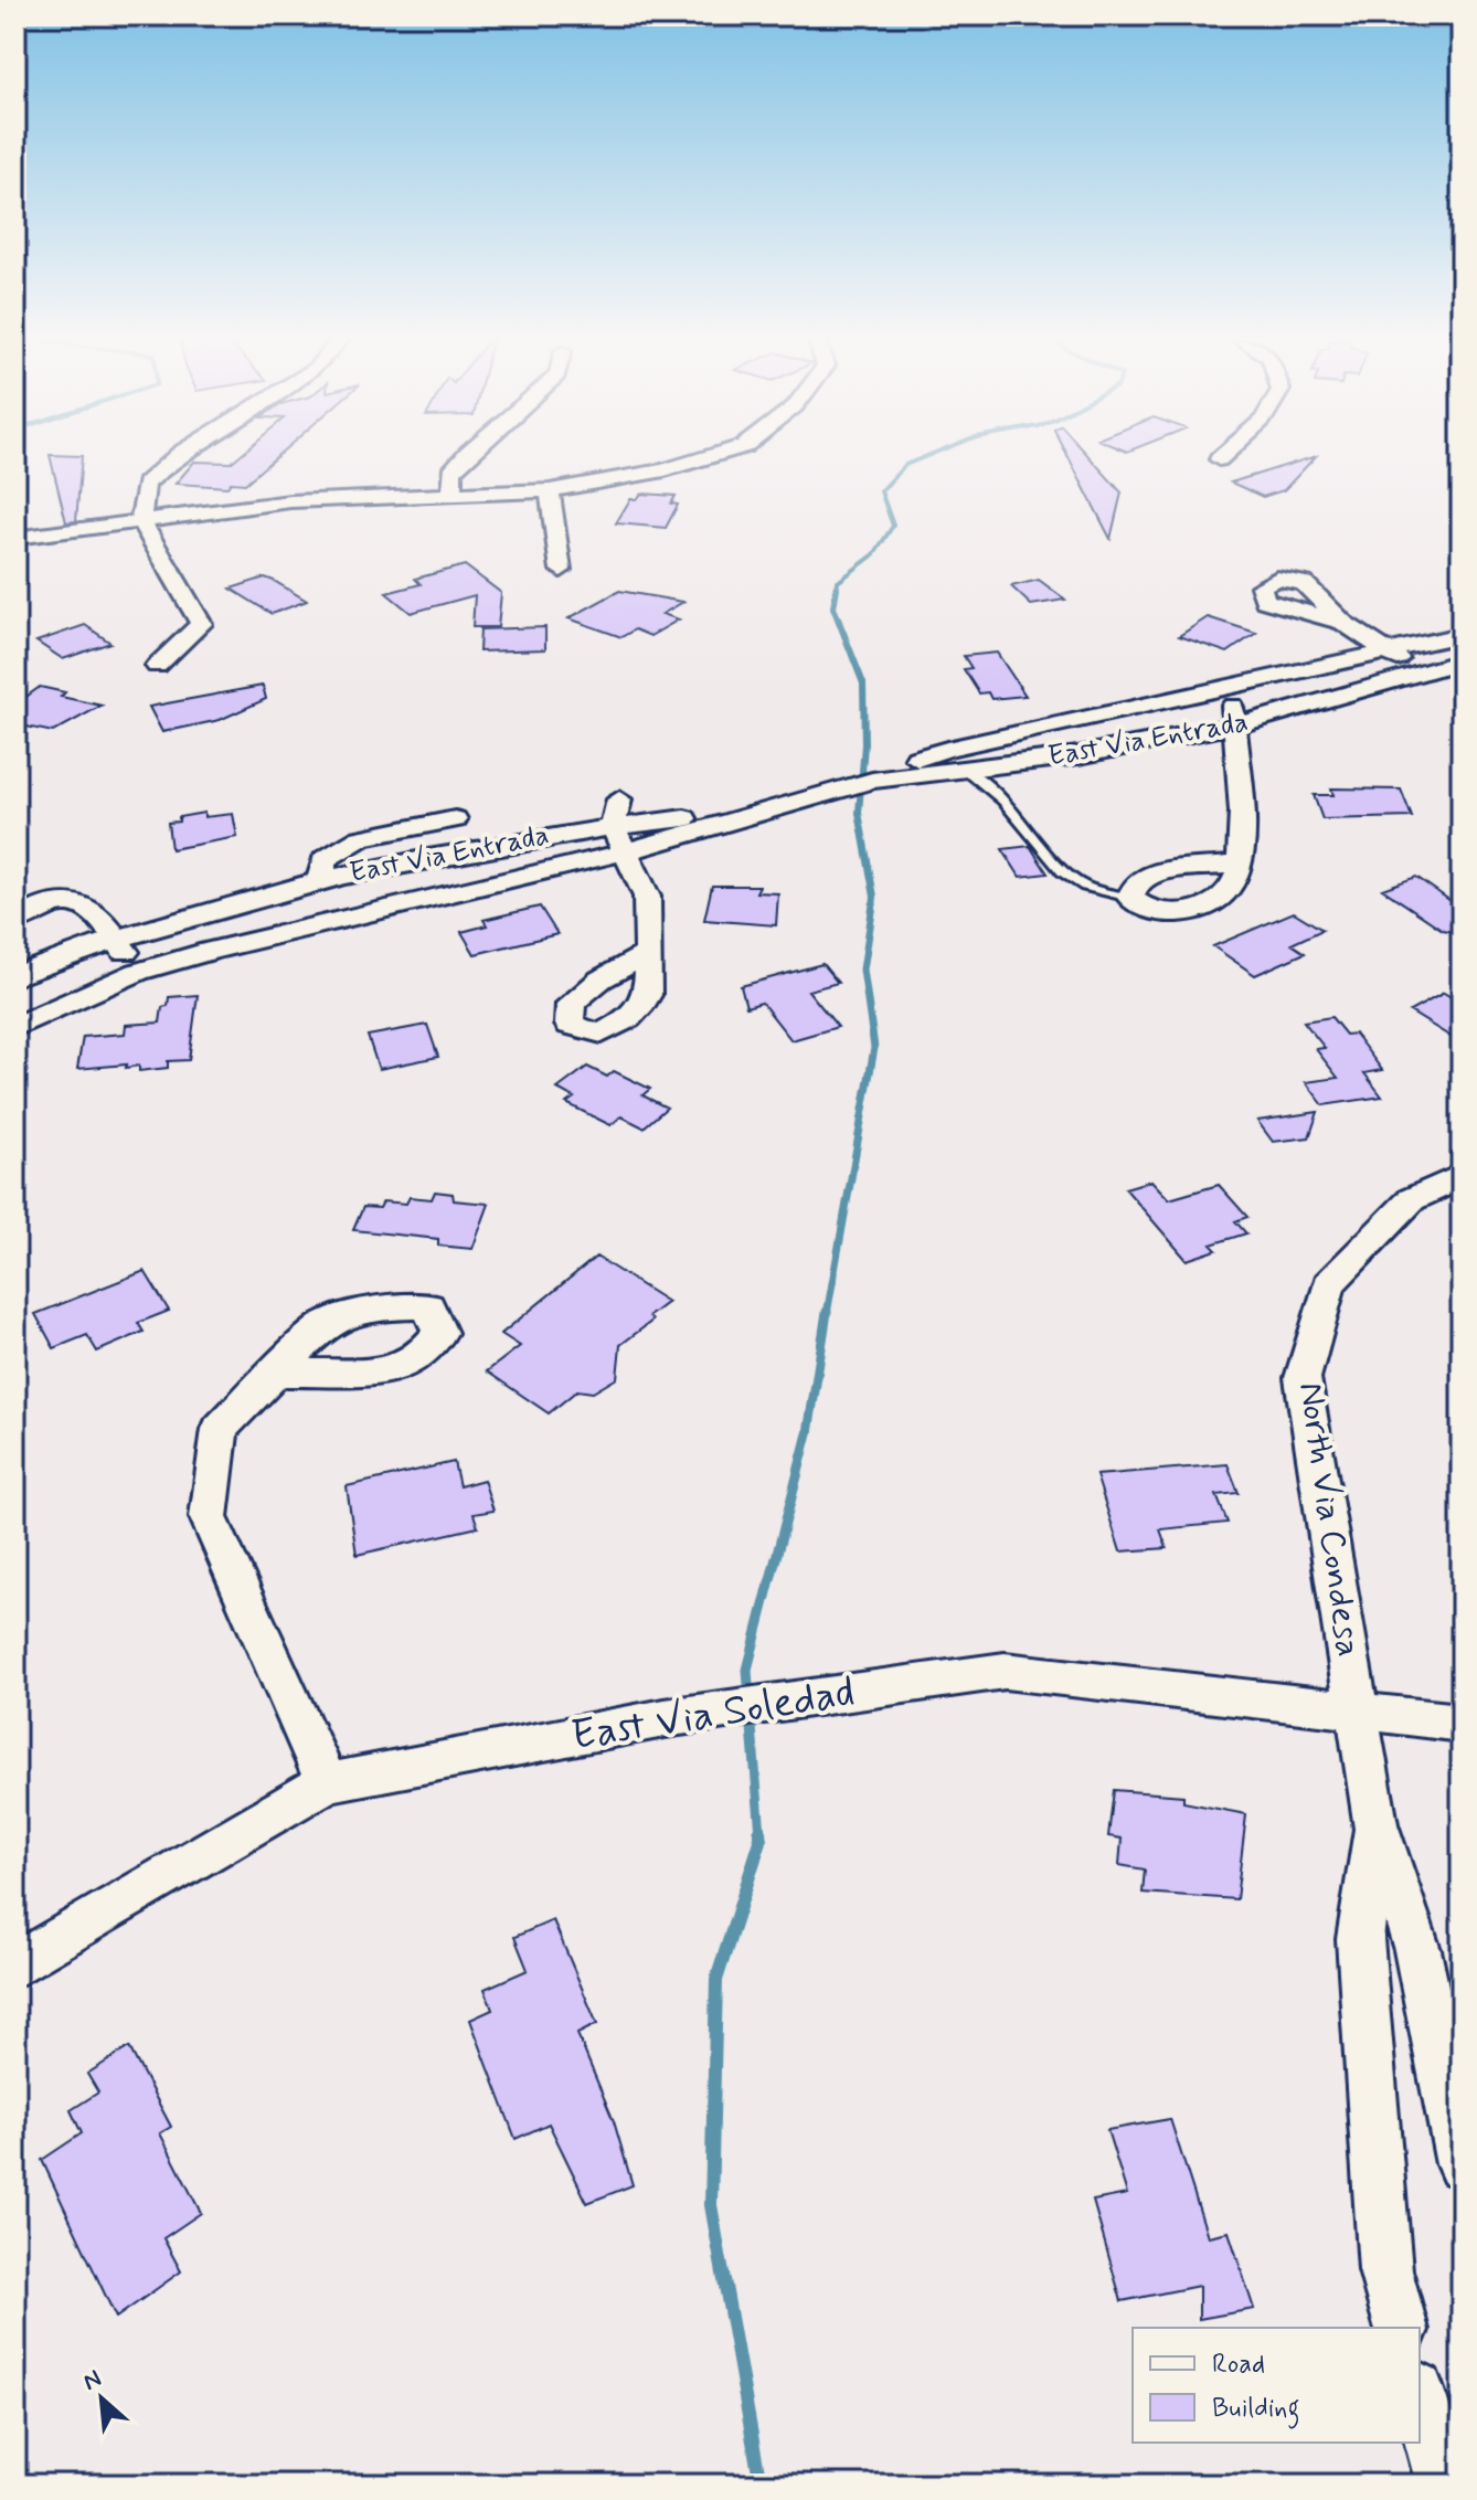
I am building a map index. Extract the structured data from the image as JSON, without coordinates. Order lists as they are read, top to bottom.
{
  "streets": {
    "street": ["East Via Entrada", "North Via Condesa", "East Via Soledad"]
  },
  "crossings": [
    ["North Via Condesa", "East Via Soledad"]
  ],
  "legend": ["Road", "Building"],
  "north": "top left"
}
